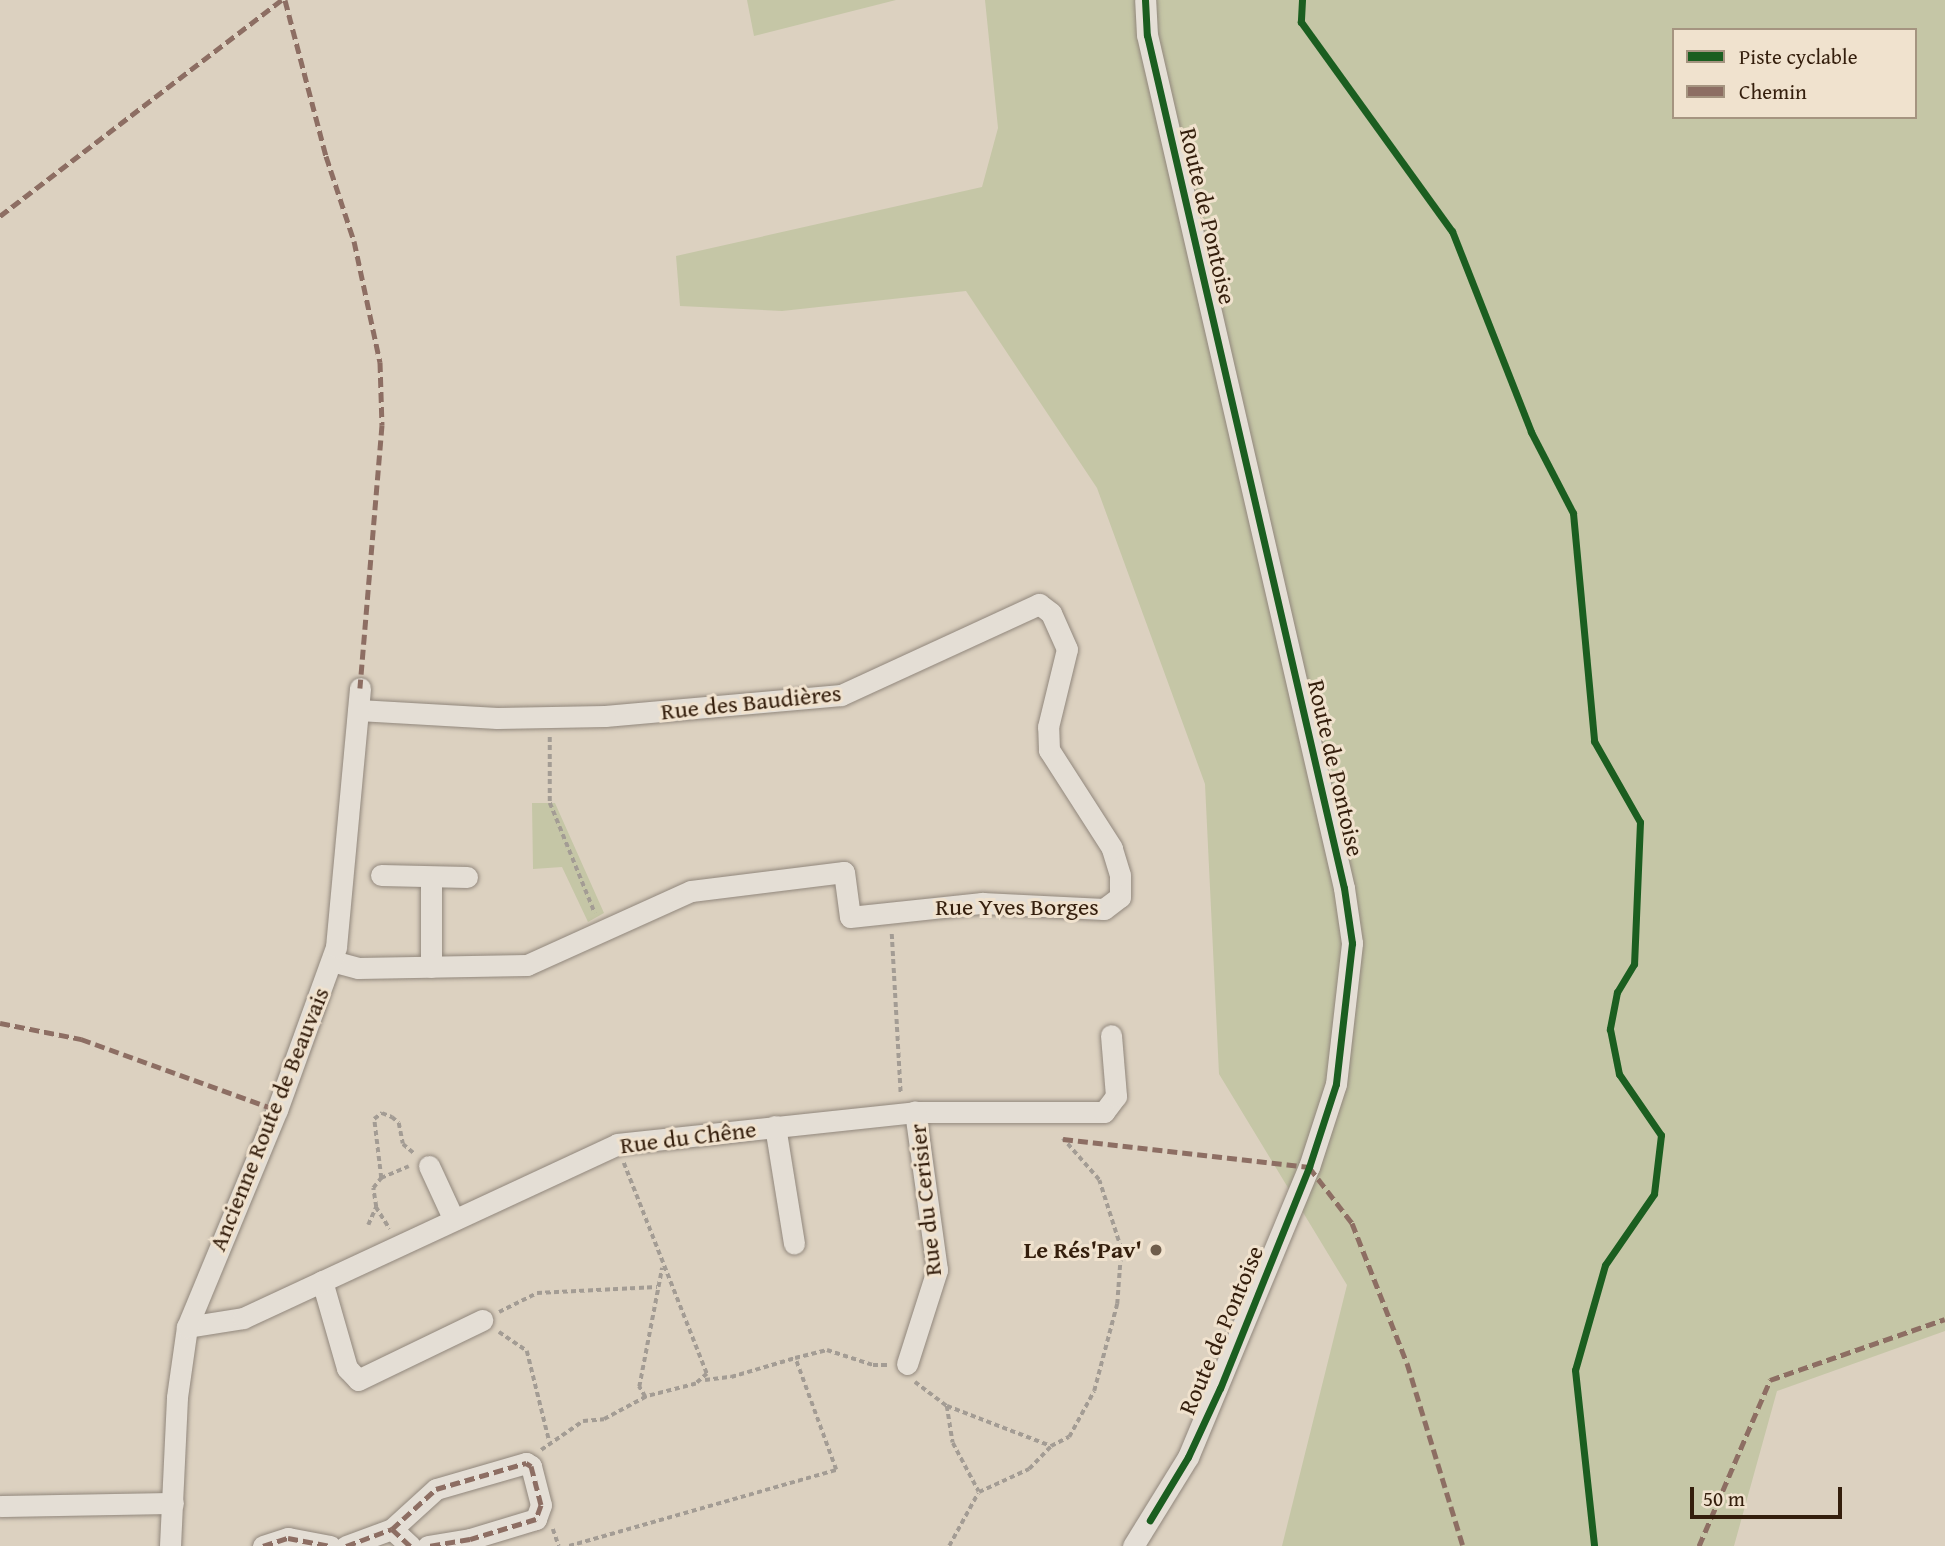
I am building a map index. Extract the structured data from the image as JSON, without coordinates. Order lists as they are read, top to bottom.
{
  "streets": {
    "street": [
      "Route de Pontoise",
      "Rue des Baudières",
      "Rue Yves Borges",
      "Ancienne Route de Beauvais",
      "Rue du Chêne",
      "Rue du Cerisier"
    ]
  },
  "crossings": [
    ["Rue des Baudières", "Rue Yves Borges"],
    ["Rue des Baudières", "Ancienne Route de Beauvais"],
    ["Rue Yves Borges", "Ancienne Route de Beauvais"],
    ["Ancienne Route de Beauvais", "Rue du Chêne"],
    ["Rue du Chêne", "Rue du Cerisier"]
  ],
  "places": ["Le Rés'Pav'"],
  "legend": ["Piste cyclable", "Chemin"],
  "scale_bar": "50 m"
}
